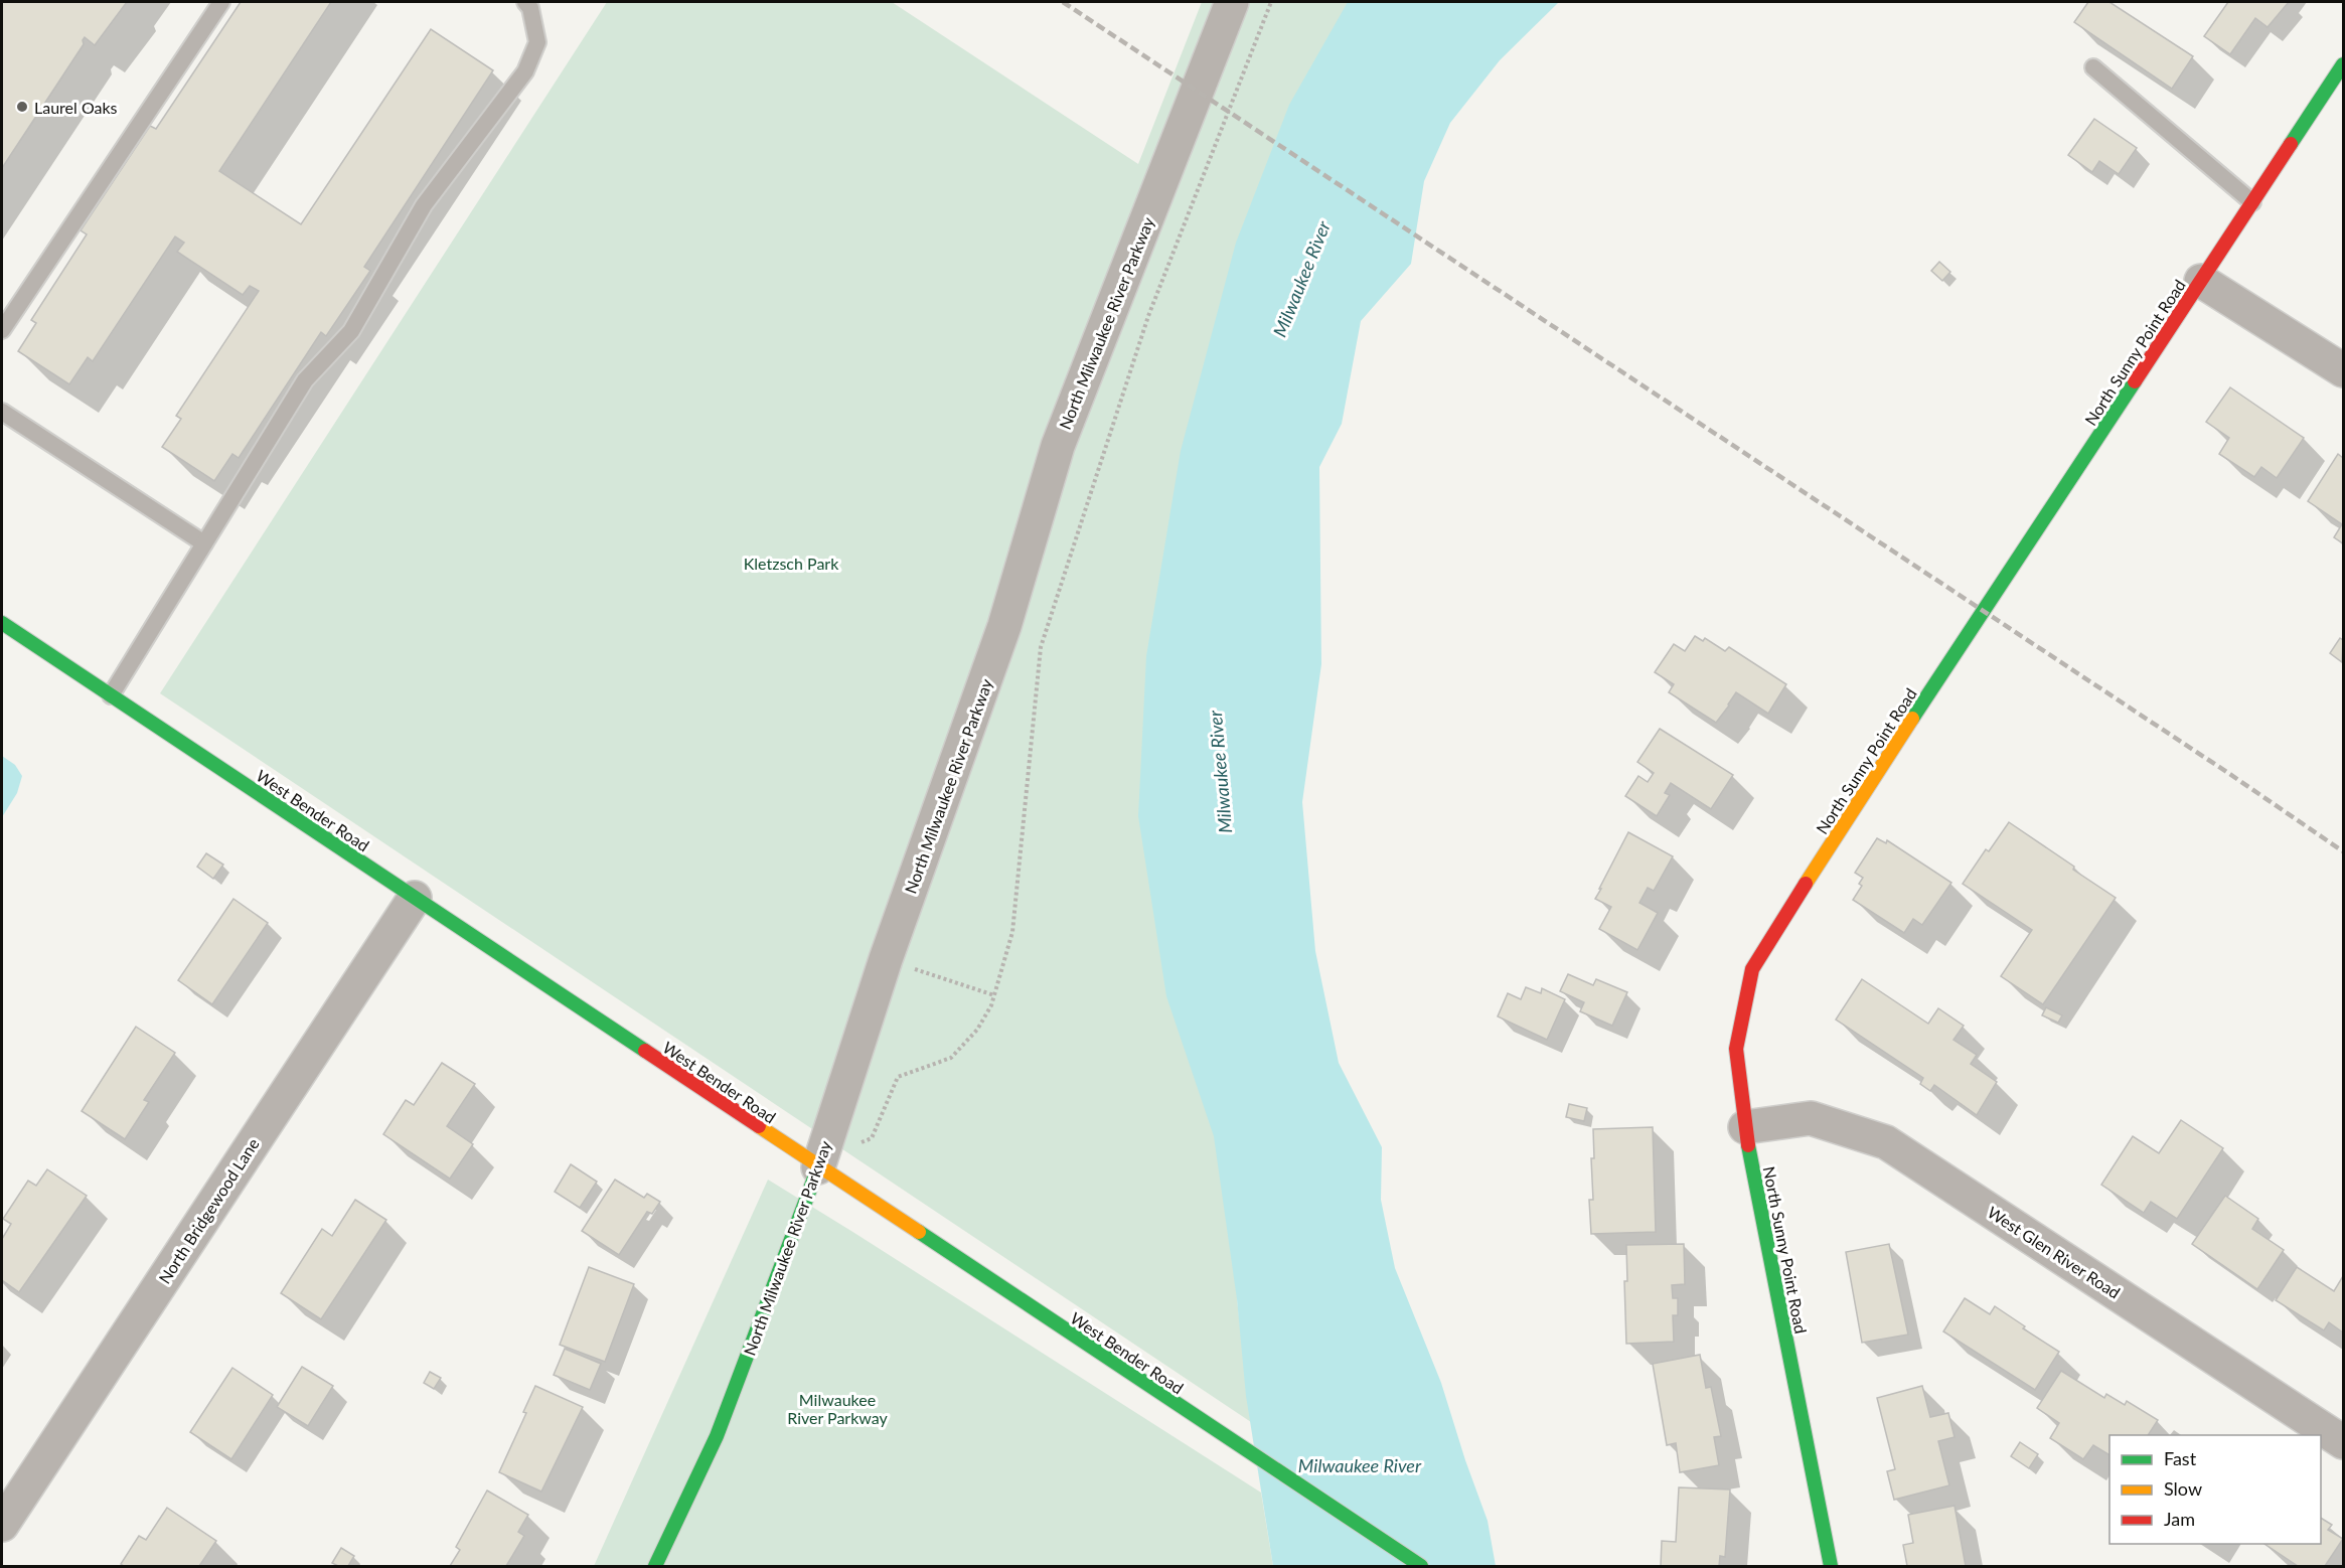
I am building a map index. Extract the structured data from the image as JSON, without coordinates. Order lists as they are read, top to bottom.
{
  "streets": {
    "street": [
      "North Milwaukee River Parkway",
      "North Sunny Point Road",
      "West Bender Road",
      "North Bridgewood Lane",
      "West Glen River Road"
    ]
  },
  "crossings": [
    ["North Milwaukee River Parkway", "West Bender Road"],
    ["North Sunny Point Road", "West Glen River Road"],
    ["West Bender Road", "North Bridgewood Lane"]
  ],
  "water": ["Milwaukee River"],
  "parks": ["Kletzsch Park", "Milwaukee River Parkway"],
  "places": ["Laurel Oaks"],
  "legend": ["Fast", "Slow", "Jam"]
}
